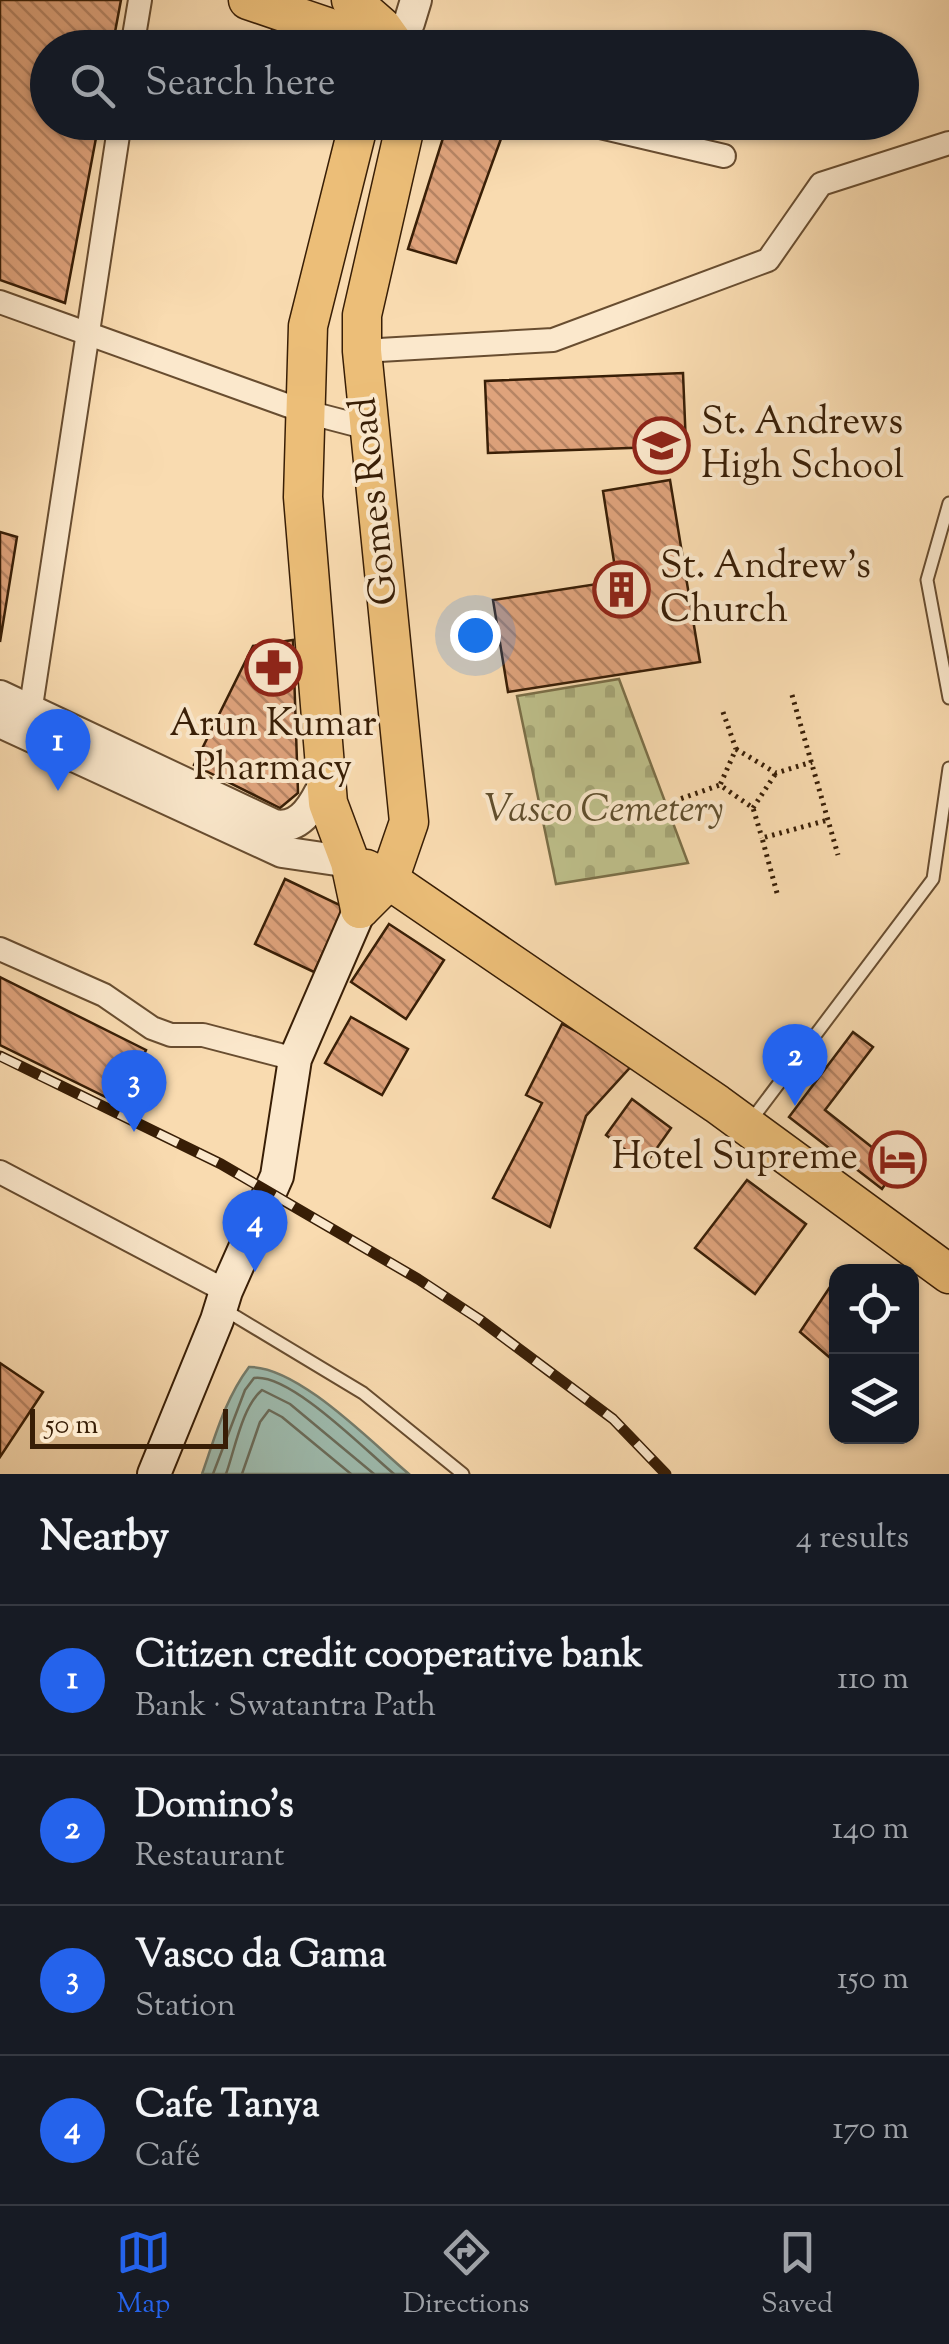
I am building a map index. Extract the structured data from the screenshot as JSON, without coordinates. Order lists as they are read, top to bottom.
{
  "streets": {
    "main road": ["Gomes Road"]
  },
  "parks": ["Vasco Cemetery"],
  "places": {
    "school or university": ["St. Andrews High School"],
    "building": ["St. Andrew's Church"],
    "pharmacy": ["Arun Kumar Pharmacy"],
    "hotel": ["Hotel Supreme"]
  },
  "scale_bar": "50 m",
  "page": {
    "search": "Search here",
    "pins": [
      "1",
      "2",
      "3",
      "4"
    ],
    "scale": "50 m",
    "heading": ["Nearby", "4 results"],
    "list": [
      {
        "mark": "1",
        "name": "Citizen credit cooperative bank",
        "note": "Bank · Swatantra Path",
        "value": "110 m"
      },
      {
        "mark": "2",
        "name": "Domino's",
        "note": "Restaurant",
        "value": "140 m"
      },
      {
        "mark": "3",
        "name": "Vasco da Gama",
        "note": "Station",
        "value": "150 m"
      },
      {
        "mark": "4",
        "name": "Cafe Tanya",
        "note": "Café",
        "value": "170 m"
      }
    ],
    "nav": ["Map", "Directions", "Saved"]
  }
}
